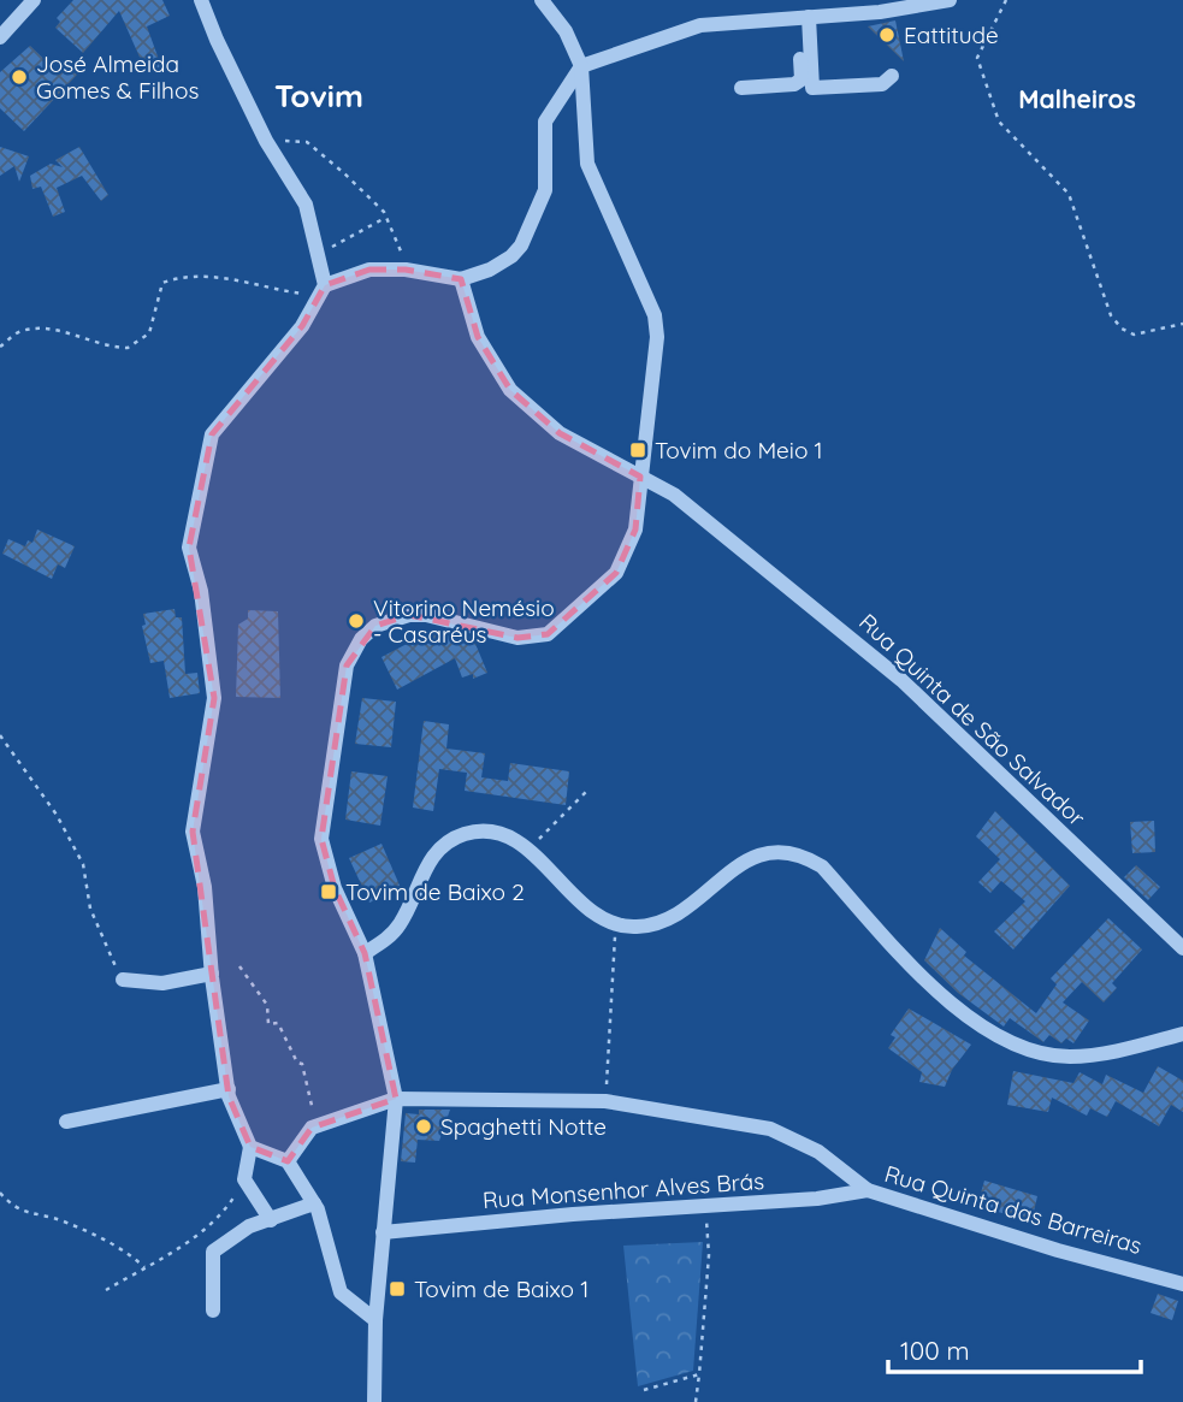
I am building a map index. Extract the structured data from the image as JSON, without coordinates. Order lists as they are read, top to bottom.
{
  "streets": {
    "street": ["Rua Quinta de São Salvador", "Rua Monsenhor Alves Brás", "Rua Quinta das Barreiras"]
  },
  "crossings": [
    ["Rua Monsenhor Alves Brás", "Rua Quinta das Barreiras"]
  ],
  "districts": ["Tovim", "Malheiros"],
  "places": {
    "other": [
      "Eattitude",
      "José Almeida Gomes & Filhos",
      "Vitorino Nemésio - Casaréus",
      "Spaghetti Notte"
    ],
    "transit": ["Tovim do Meio 1", "Tovim de Baixo 2", "Tovim de Baixo 1"]
  },
  "scale_bar": "100 m"
}
